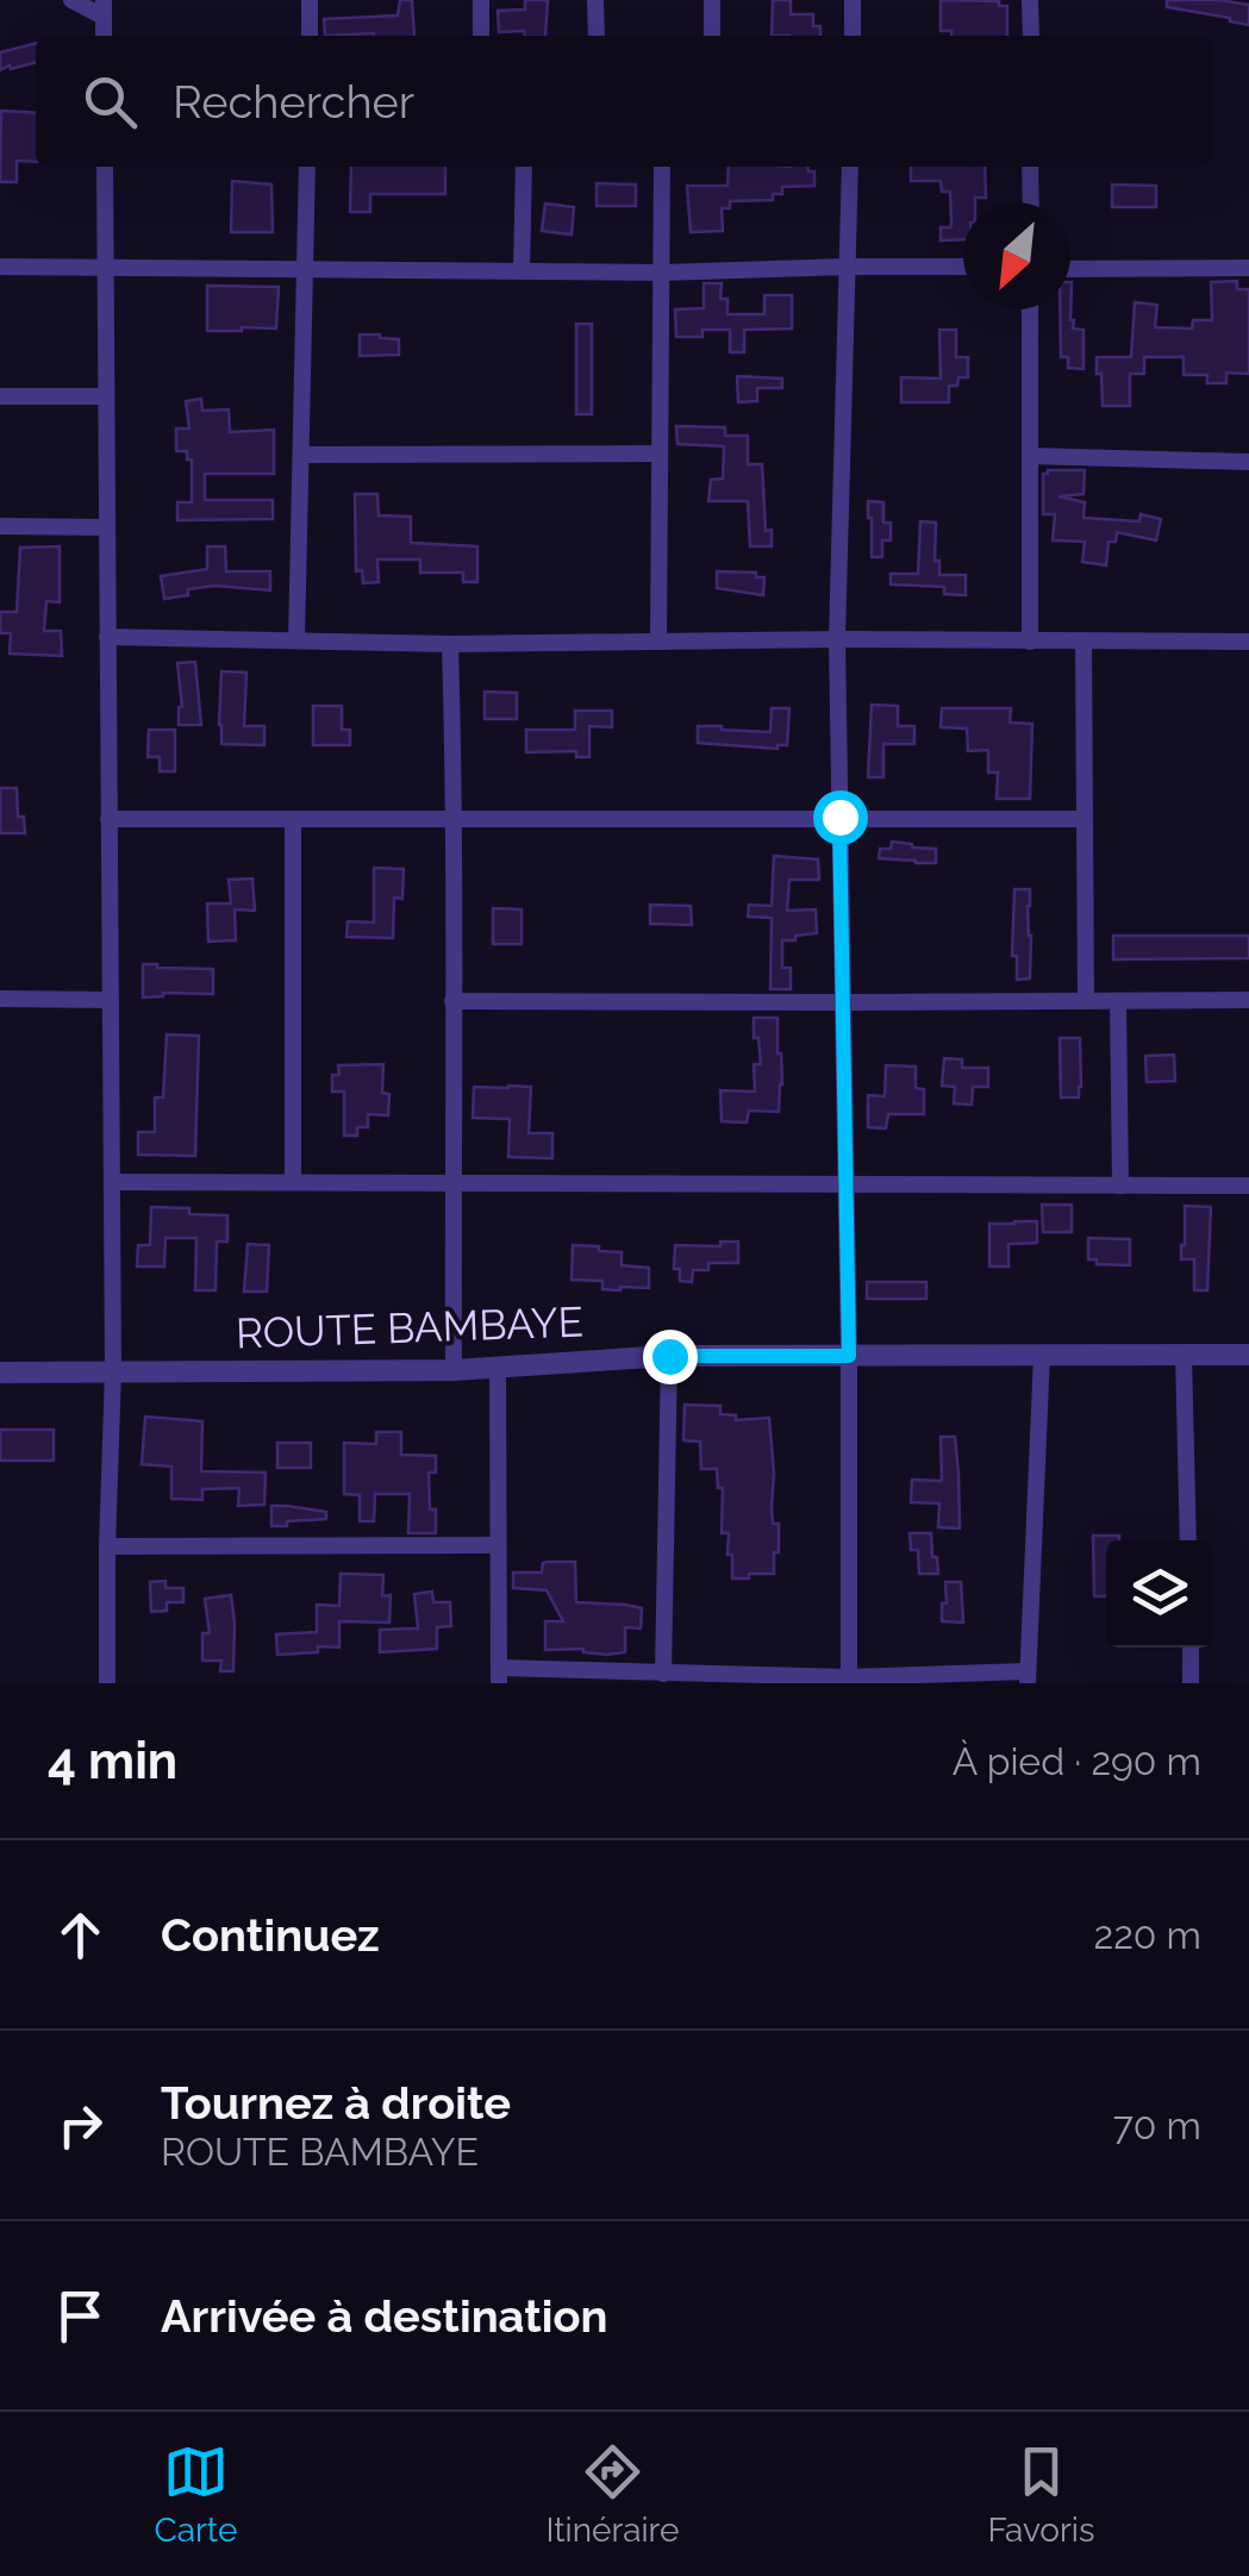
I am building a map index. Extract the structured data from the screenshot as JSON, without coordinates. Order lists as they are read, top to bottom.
{
  "streets": {
    "street": ["ROUTE BAMBAYE"]
  },
  "north": "bottom left",
  "page": {
    "search": "Rechercher",
    "heading": ["4 min", "À pied · 290 m"],
    "list": [
      ["Continuez", "220 m"],
      ["Tournez à droite", "ROUTE BAMBAYE", "70 m"],
      "Arrivée à destination"
    ],
    "nav": ["Carte", "Itinéraire", "Favoris"]
  }
}
